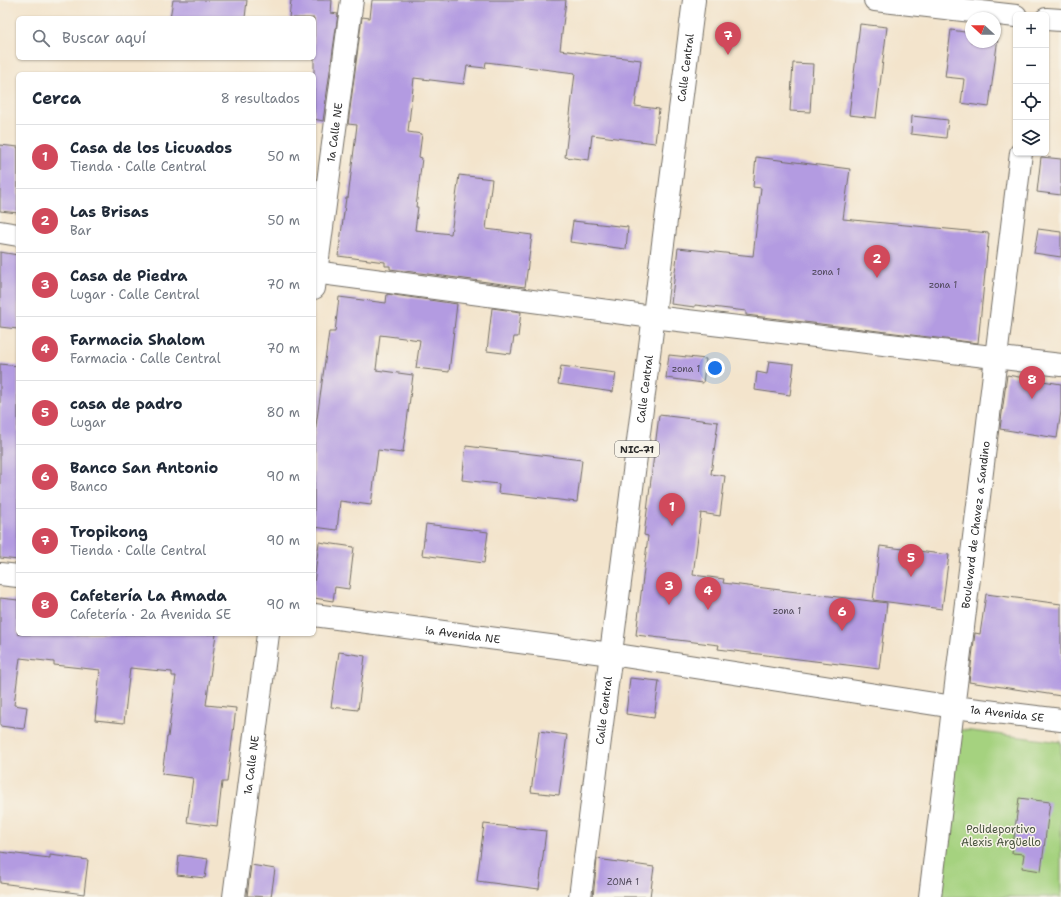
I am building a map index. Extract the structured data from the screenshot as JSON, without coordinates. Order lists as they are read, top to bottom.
{
  "streets": {
    "main road": [
      "Calle Central",
      "1a Calle NE",
      "NIC-71",
      "Boulevard de Chavez a Sandino",
      "!a Avenida NE",
      "1a Avenida SE"
    ]
  },
  "crossings": [
    ["Calle Central", "!a Avenida NE"],
    ["Boulevard de Chavez a Sandino", "!a Avenida NE"],
    ["Boulevard de Chavez a Sandino", "1a Avenida SE"],
    ["!a Avenida NE", "1a Avenida SE"]
  ],
  "parks": ["Polideportivo Alexis Argüello"],
  "house_numbers": [
    "zona 1",
    "zona 1",
    "zona 1",
    "zona 1",
    "ZONA 1"
  ],
  "north": "left",
  "page": {
    "map_buttons": ["+", "−"],
    "search": "Buscar aquí",
    "pins": [
      "7",
      "2",
      "8",
      "1",
      "5",
      "3",
      "4",
      "6"
    ],
    "heading": ["Cerca", "8 resultados"],
    "list": [
      {
        "mark": "1",
        "name": "Casa de los Licuados",
        "note": "Tienda · Calle Central",
        "value": "50 m"
      },
      {
        "mark": "2",
        "name": "Las Brisas",
        "note": "Bar",
        "value": "50 m"
      },
      {
        "mark": "3",
        "name": "Casa de Piedra",
        "note": "Lugar · Calle Central",
        "value": "70 m"
      },
      {
        "mark": "4",
        "name": "Farmacia Shalom",
        "note": "Farmacia · Calle Central",
        "value": "70 m"
      },
      {
        "mark": "5",
        "name": "casa de padro",
        "note": "Lugar",
        "value": "80 m"
      },
      {
        "mark": "6",
        "name": "Banco San Antonio",
        "note": "Banco",
        "value": "90 m"
      },
      {
        "mark": "7",
        "name": "Tropikong",
        "note": "Tienda · Calle Central",
        "value": "90 m"
      },
      {
        "mark": "8",
        "name": "Cafetería La Amada",
        "note": "Cafetería · 2a Avenida SE",
        "value": "90 m"
      }
    ]
  }
}
